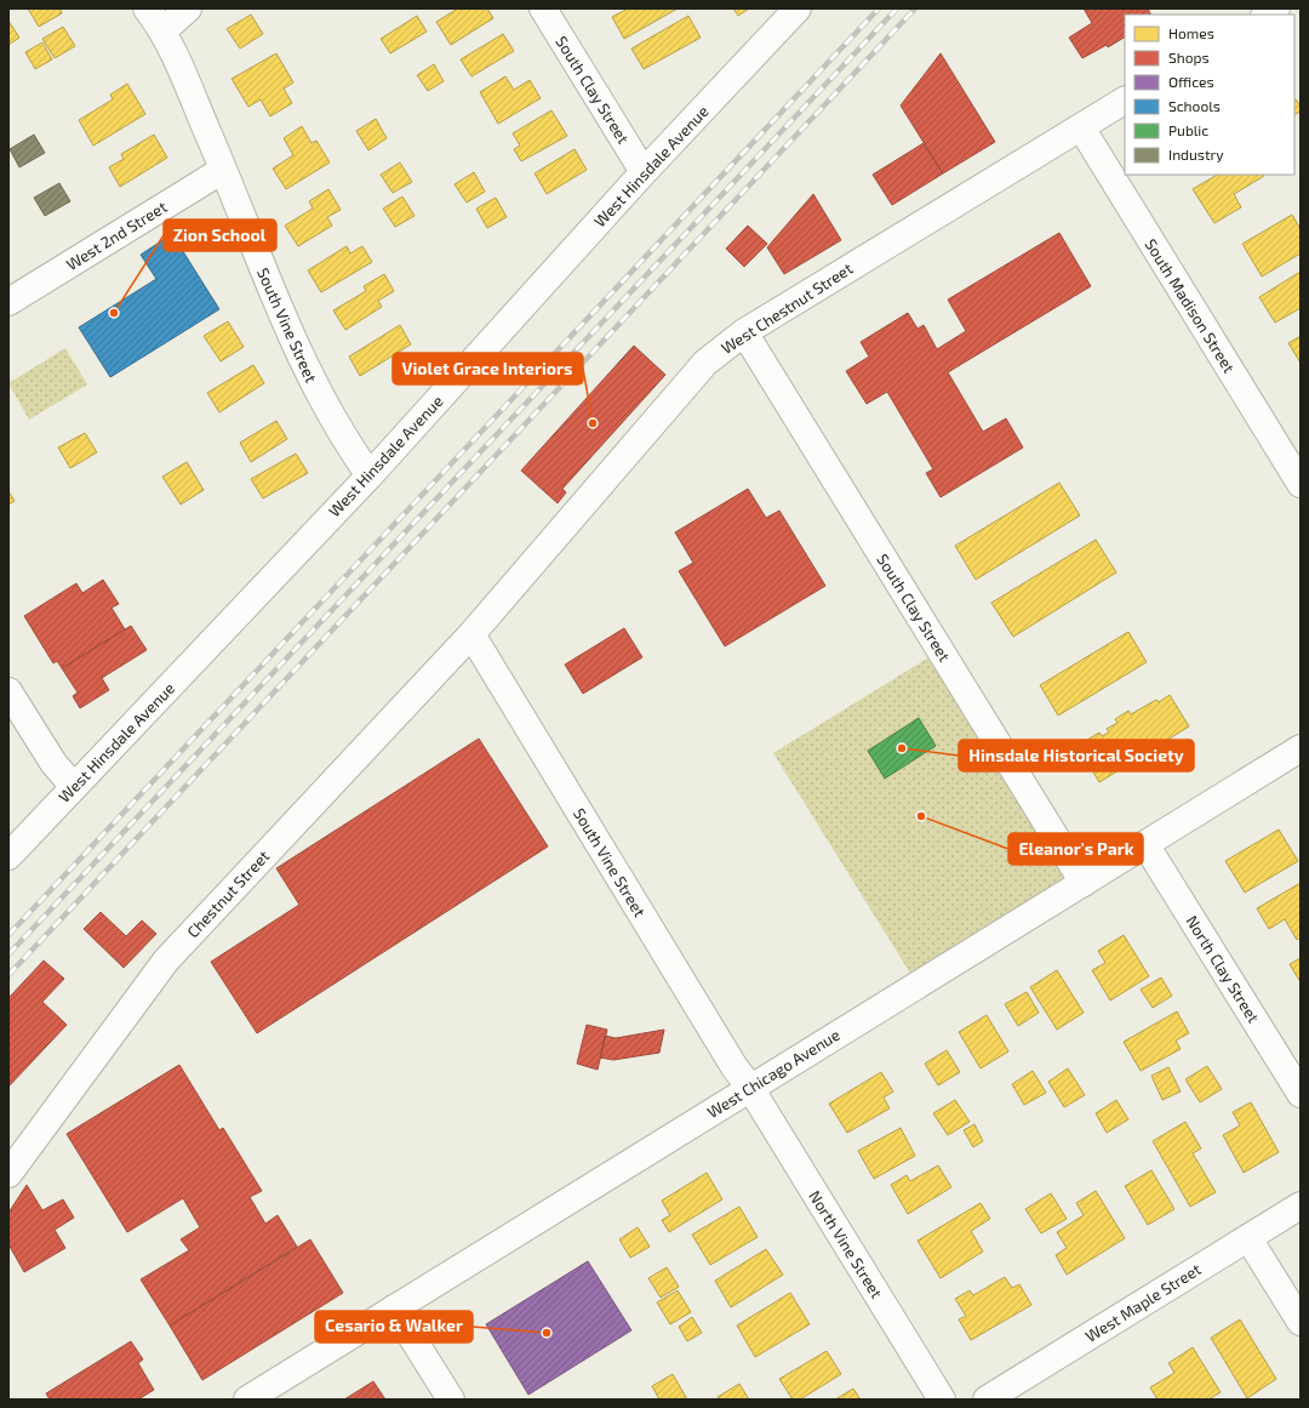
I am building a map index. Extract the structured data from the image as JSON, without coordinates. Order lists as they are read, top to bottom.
{
  "streets": {
    "street": [
      "South Clay Street",
      "West Hinsdale Avenue",
      "West 2nd Street",
      "South Madison Street",
      "West Chestnut Street",
      "South Vine Street",
      "Chestnut Street",
      "North Clay Street",
      "West Chicago Avenue",
      "North Vine Street",
      "West Maple Street"
    ]
  },
  "crossings": [
    ["South Clay Street", "West Hinsdale Avenue"],
    ["South Clay Street", "West Chestnut Street"],
    ["South Clay Street", "West Chicago Avenue"],
    ["West Hinsdale Avenue", "South Vine Street"],
    ["West 2nd Street", "South Vine Street"],
    ["South Madison Street", "West Chestnut Street"],
    ["West Chestnut Street", "South Vine Street"],
    ["West Chestnut Street", "Chestnut Street"],
    ["South Vine Street", "Chestnut Street"],
    ["South Vine Street", "West Chicago Avenue"],
    ["South Vine Street", "North Vine Street"],
    ["North Clay Street", "West Chicago Avenue"],
    ["West Chicago Avenue", "North Vine Street"]
  ],
  "places": [
    "Zion School",
    "Violet Grace Interiors",
    "Hinsdale Historical Society",
    "Eleanor's Park",
    "Cesario & Walker"
  ],
  "legend": [
    "Homes",
    "Shops",
    "Offices",
    "Schools",
    "Public",
    "Industry"
  ]
}
